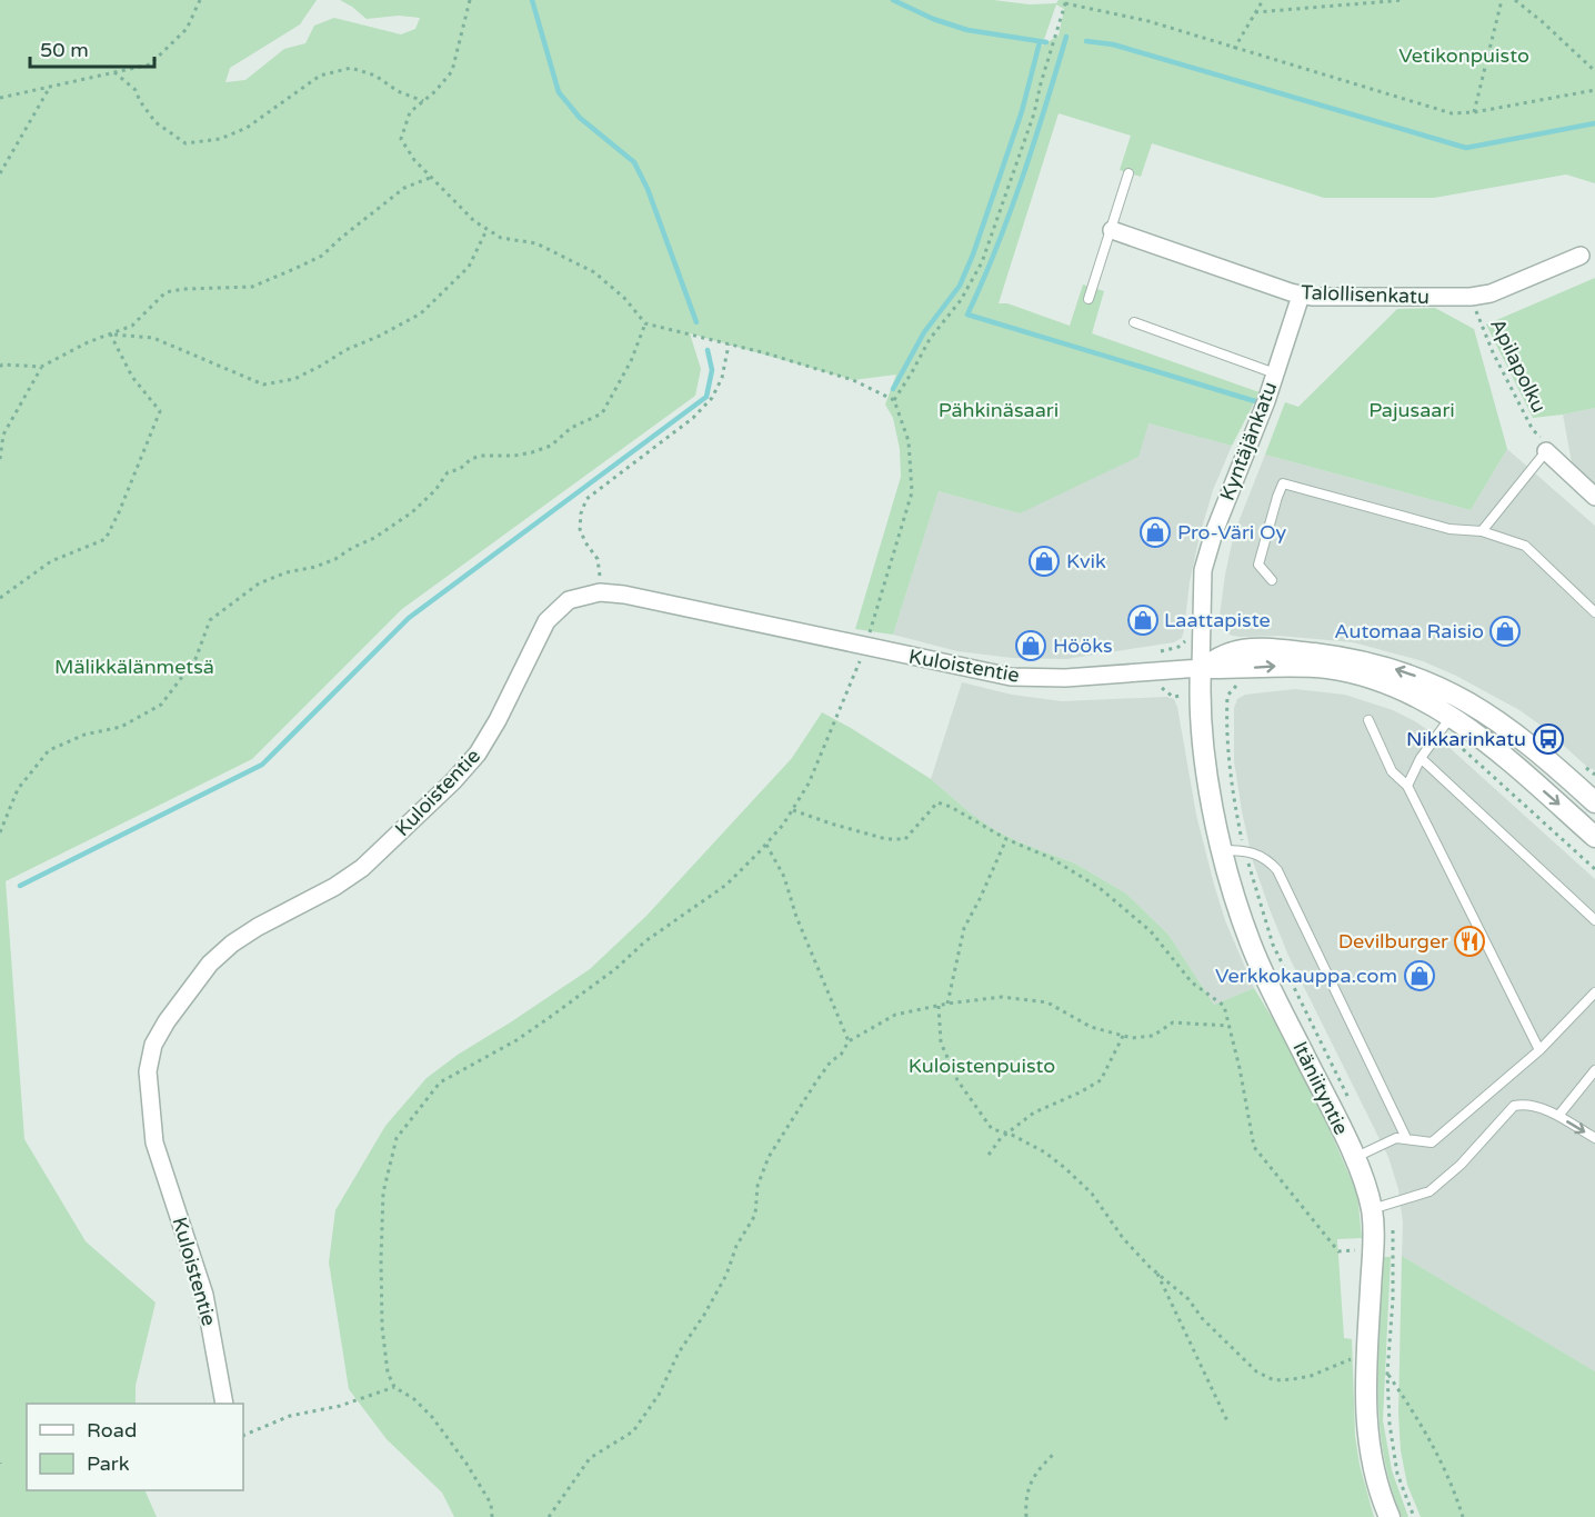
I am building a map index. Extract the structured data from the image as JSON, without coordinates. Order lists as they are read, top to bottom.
{
  "streets": {
    "street": [
      "Talollisenkatu",
      "Kyntäjänkatu",
      "Kuloistentie",
      "Itäniityntie"
    ],
    "path": ["Apilapolku"]
  },
  "crossings": [
    ["Talollisenkatu", "Apilapolku"],
    ["Talollisenkatu", "Kyntäjänkatu"],
    ["Kyntäjänkatu", "Kuloistentie"],
    ["Kyntäjänkatu", "Itäniityntie"],
    ["Kuloistentie", "Itäniityntie"]
  ],
  "parks": [
    "Vetikonpuisto",
    "Pähkinäsaari",
    "Pajusaari",
    "Mälikkälänmetsä",
    "Kuloistenpuisto"
  ],
  "places": {
    "shop": [
      "Pro-Väri Oy",
      "Kvik",
      "Laattapiste",
      "Automaa Raisio",
      "Hööks",
      "Verkkokauppa.com"
    ],
    "bus stop": ["Nikkarinkatu"],
    "restaurant": ["Devilburger"]
  },
  "legend": ["Road", "Park"],
  "scale_bar": "50 m"
}
